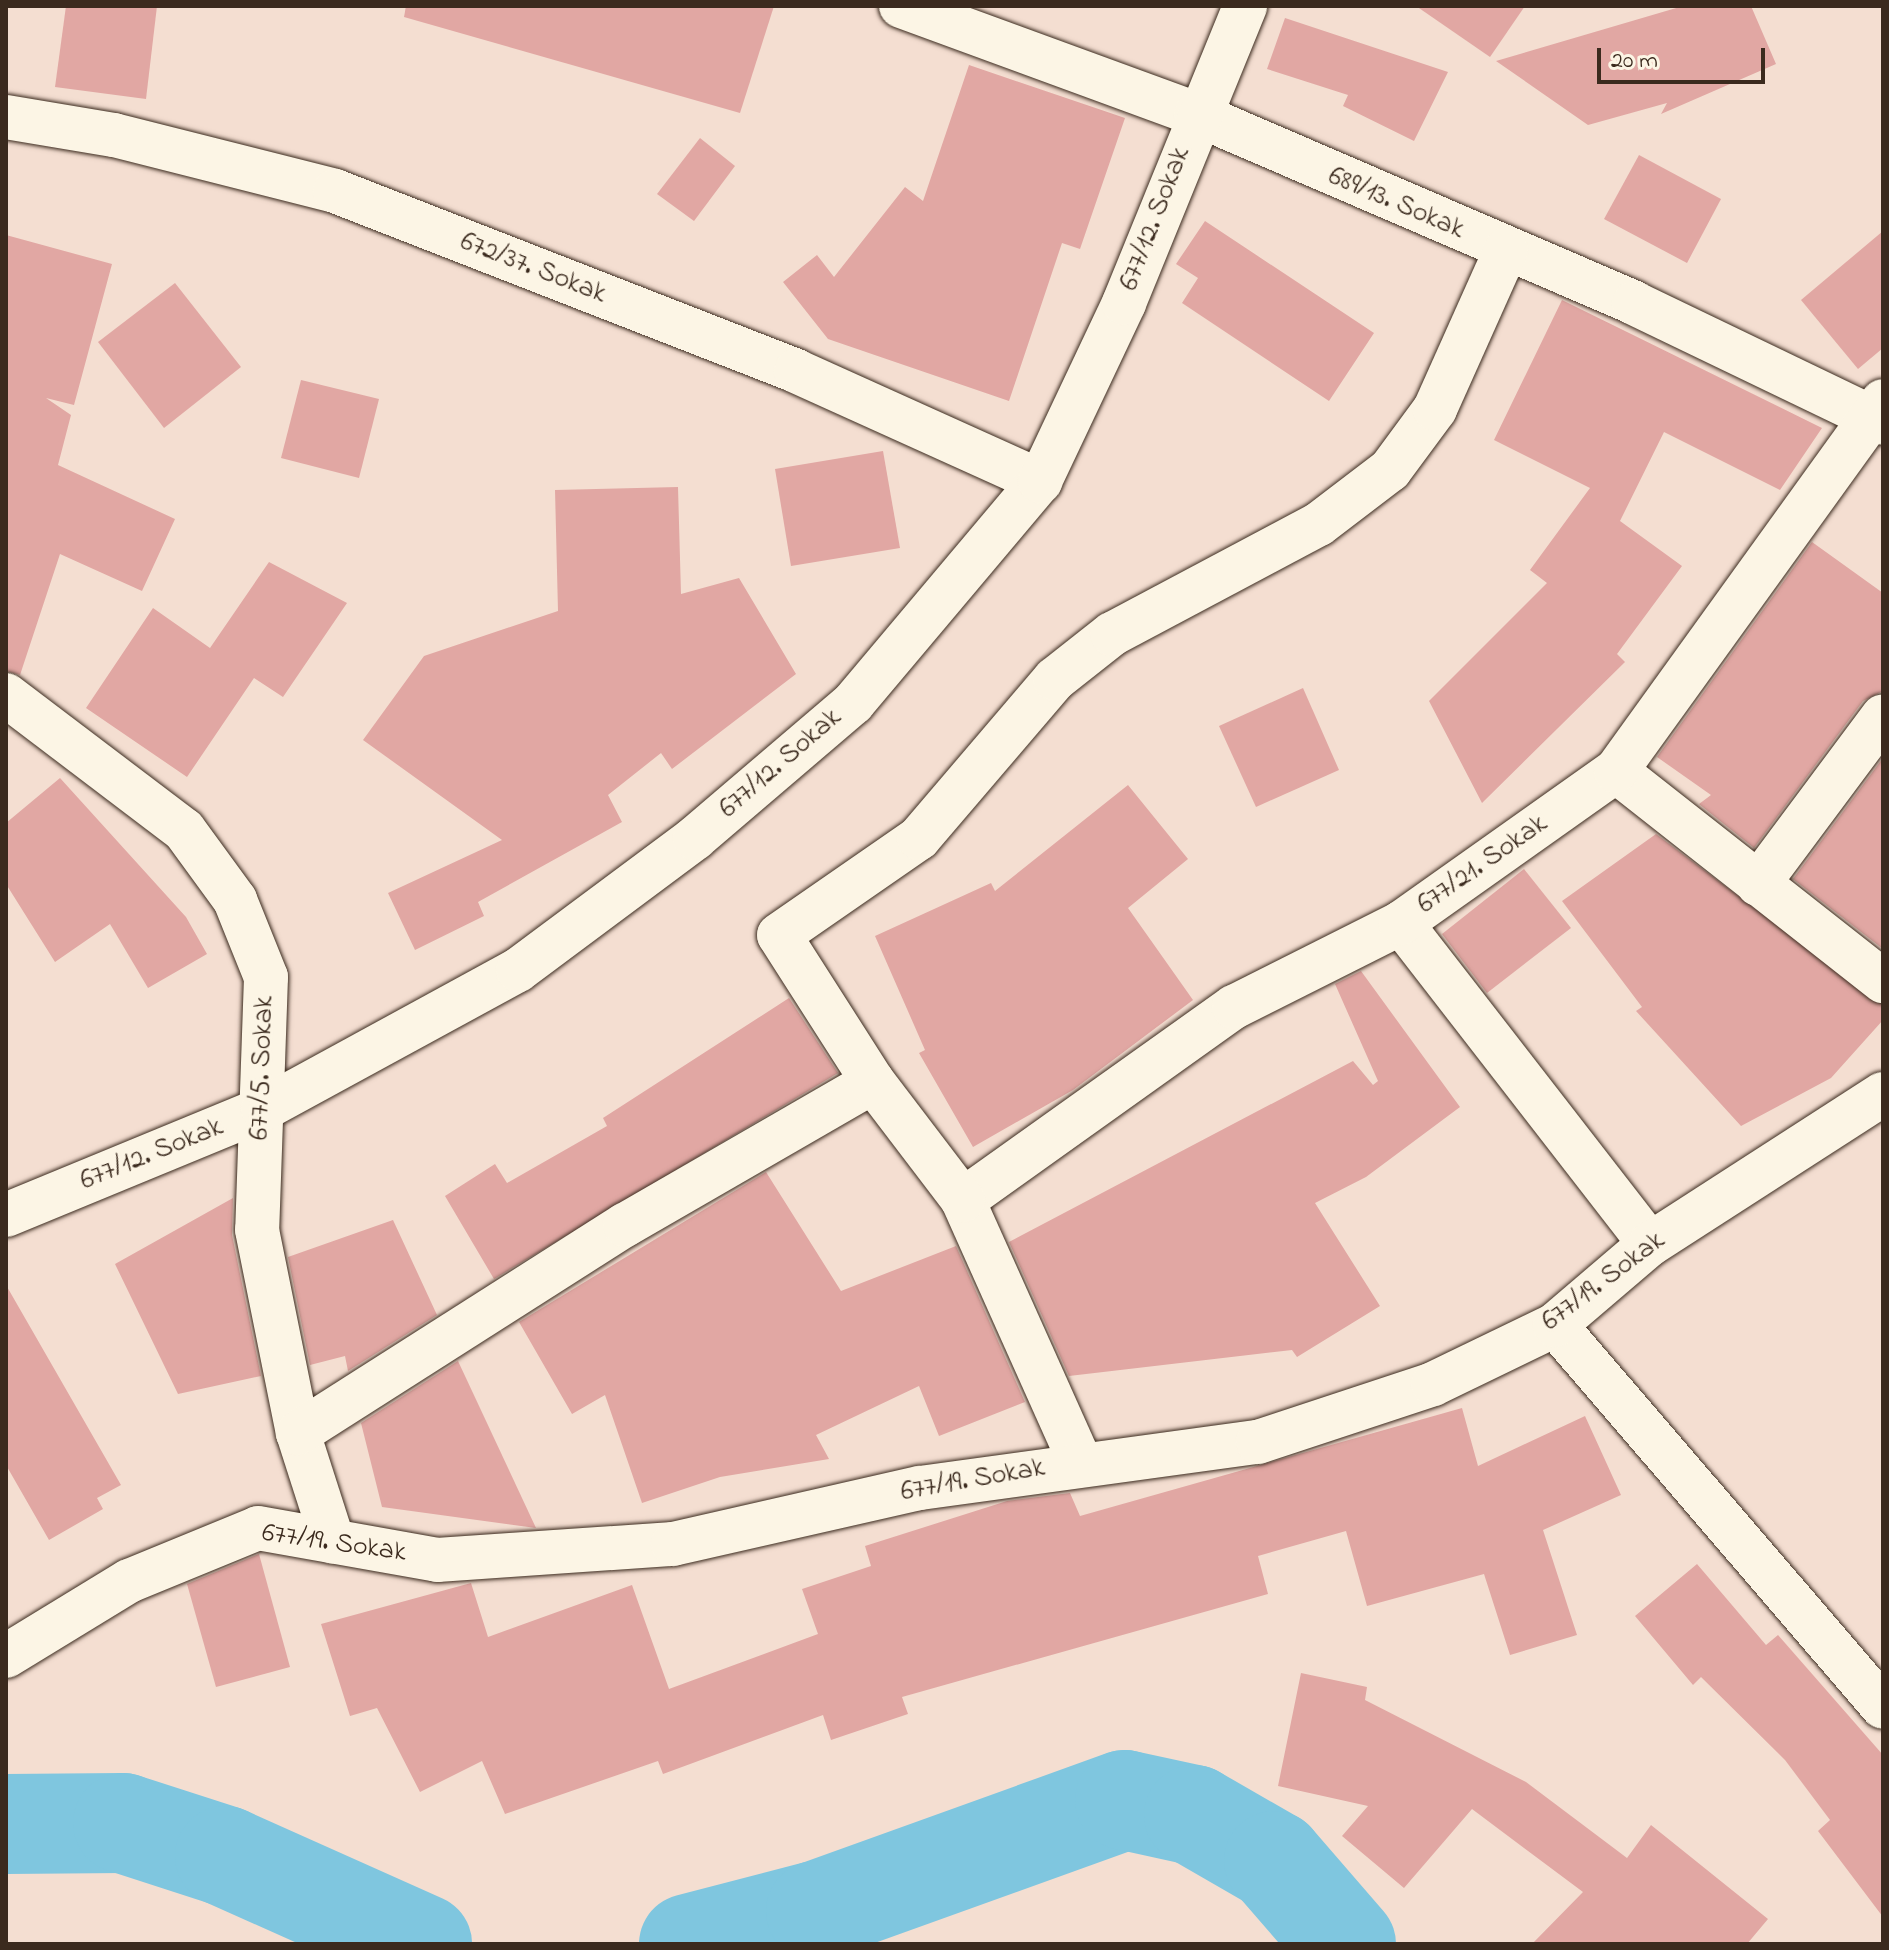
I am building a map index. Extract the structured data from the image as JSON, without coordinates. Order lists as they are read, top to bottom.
{
  "streets": {
    "street": [
      "689/13. Sokak",
      "677/12. Sokak",
      "672/37. Sokak",
      "677/21. Sokak",
      "677/5. Sokak",
      "677/19. Sokak"
    ]
  },
  "crossings": [
    ["689/13. Sokak", "677/12. Sokak"],
    ["689/13. Sokak", "677/21. Sokak"],
    ["677/12. Sokak", "672/37. Sokak"],
    ["677/12. Sokak", "677/5. Sokak"],
    ["677/5. Sokak", "677/19. Sokak"]
  ],
  "scale_bar": "20 m"
}
